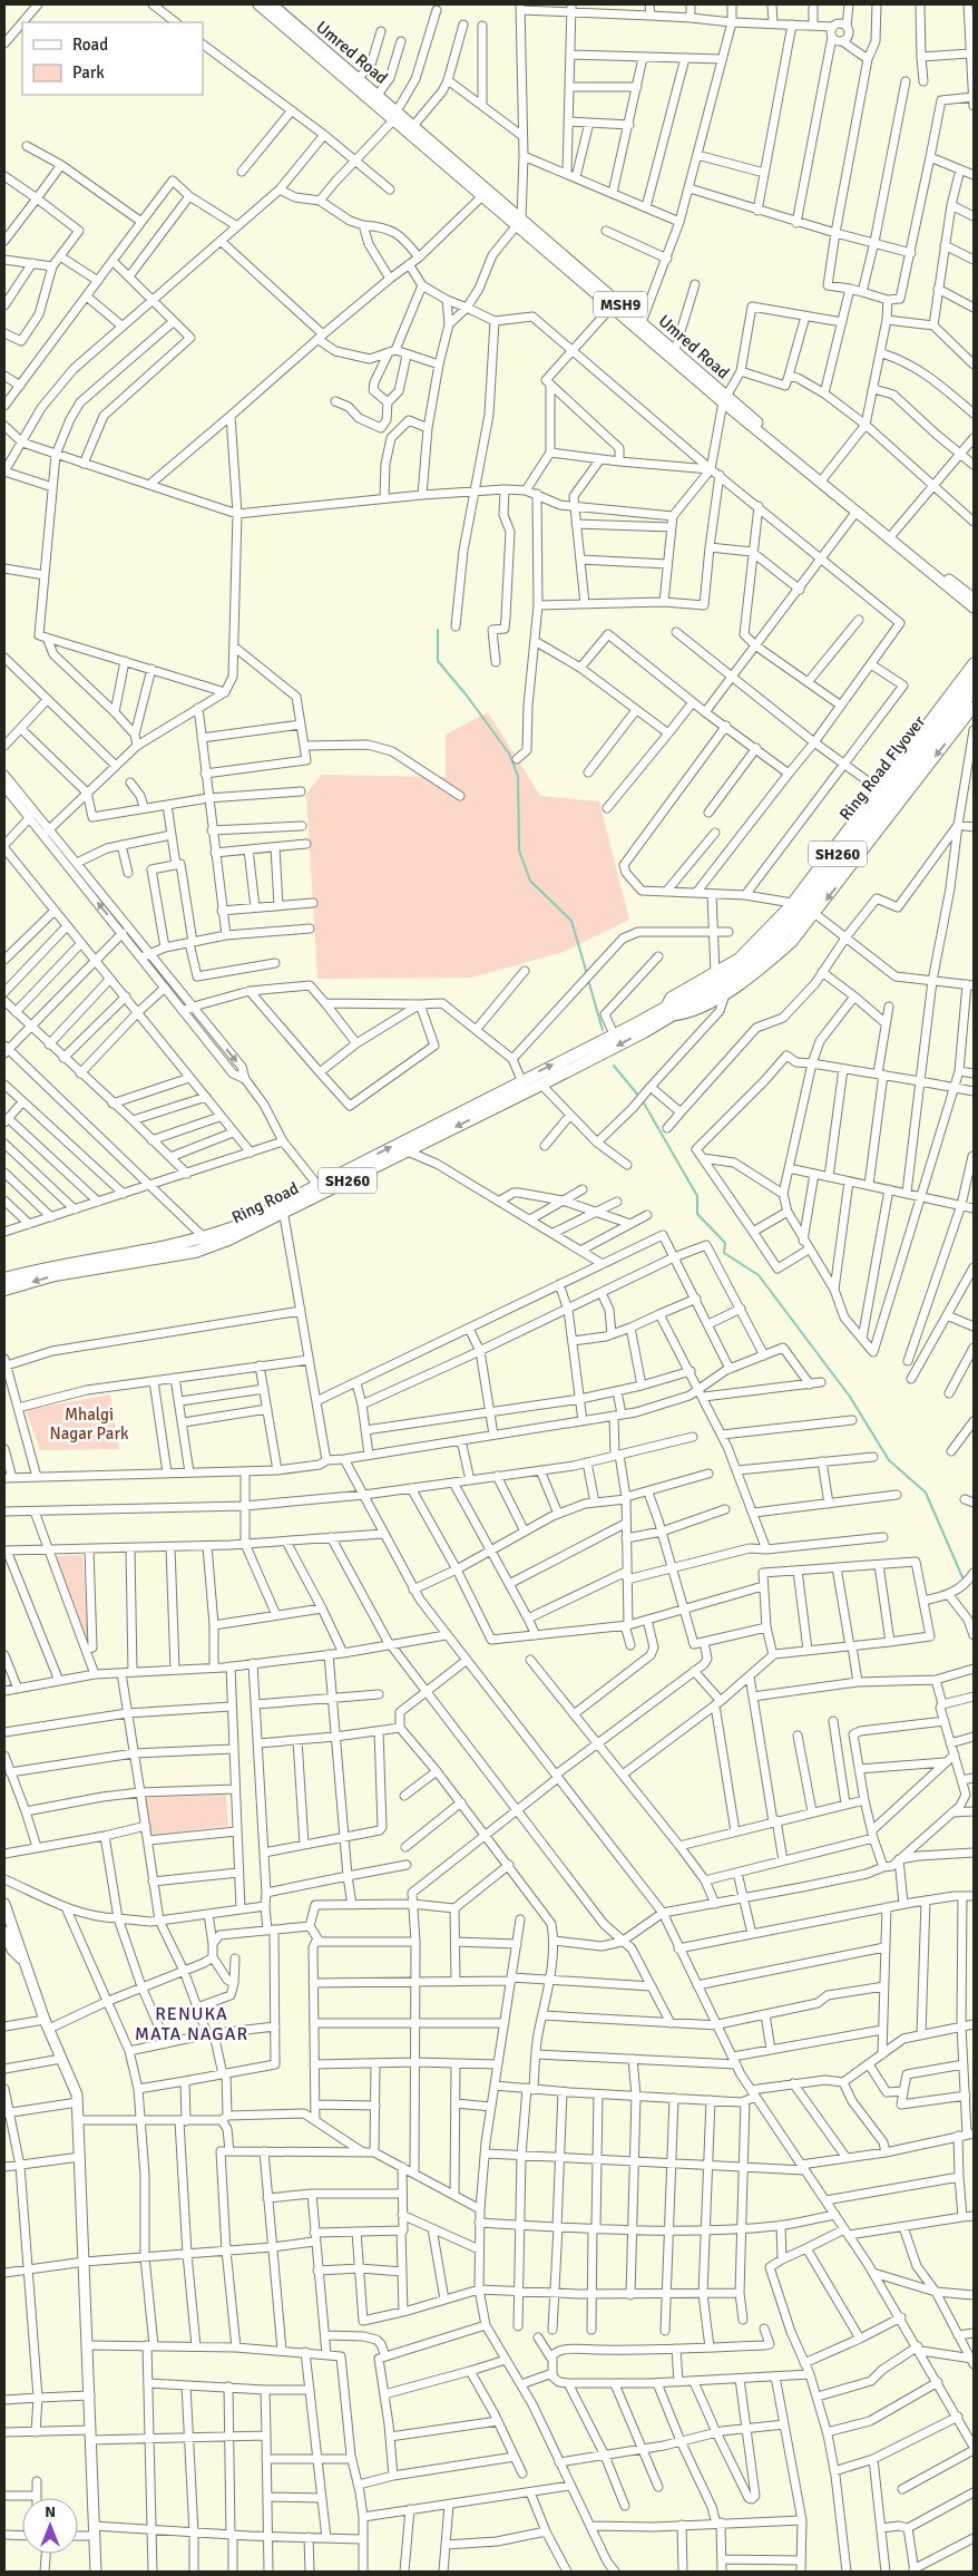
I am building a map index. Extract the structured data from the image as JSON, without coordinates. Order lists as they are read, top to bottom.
{
  "streets": {
    "highway": ["Ring Road Flyover", "SH260", "Ring Road"],
    "main road": ["Umred Road", "MSH9"]
  },
  "crossings": [
    ["Ring Road Flyover", "Ring Road"]
  ],
  "districts": ["RENUKA MATA NAGAR"],
  "parks": ["Mhalgi Nagar Park"],
  "legend": ["Road", "Park"],
  "north": "top"
}
